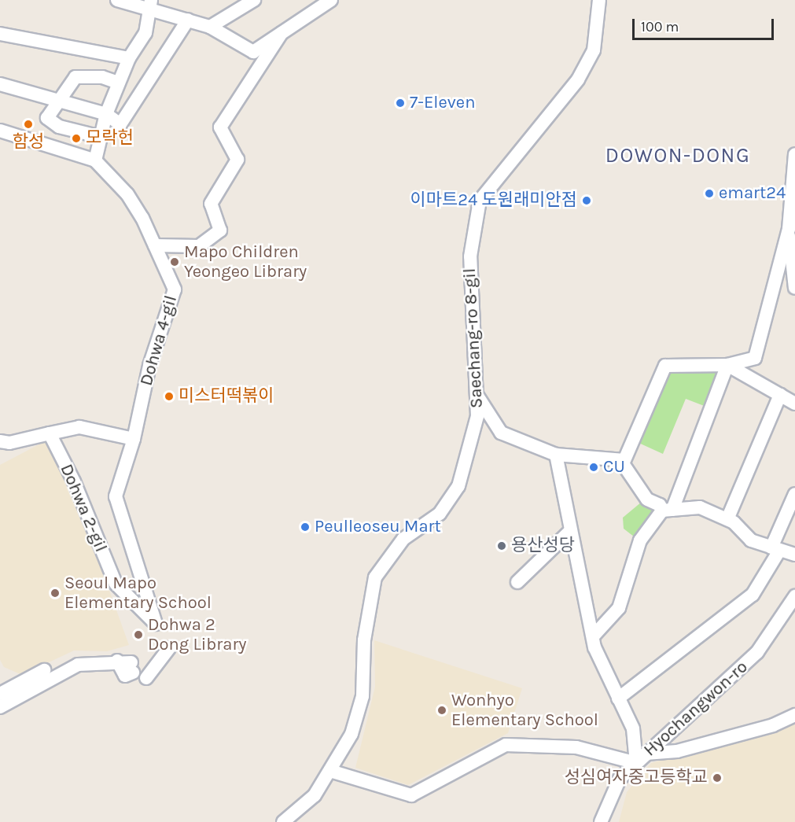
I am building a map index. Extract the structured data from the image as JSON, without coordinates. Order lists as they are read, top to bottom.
{
  "streets": {
    "street": [
      "Saechang-ro 8-gil",
      "Dohwa 4-gil",
      "Dohwa 2-gil",
      "Hyochangwon-ro"
    ]
  },
  "crossings": [
    ["Dohwa 4-gil", "Dohwa 2-gil"]
  ],
  "districts": ["DOWON-DONG"],
  "places": [
    "7-Eleven",
    "함성",
    "모락헌",
    "emart24",
    "이마트24 도원래미안점",
    "Mapo Children Yeongeo Library",
    "미스터떡볶이",
    "CU",
    "Peulleoseu Mart",
    "용산성당",
    "Seoul Mapo Elementary School",
    "Dohwa 2 Dong Library",
    "Wonhyo Elementary School",
    "성심여자중고등학교"
  ],
  "scale_bar": "100 m"
}
